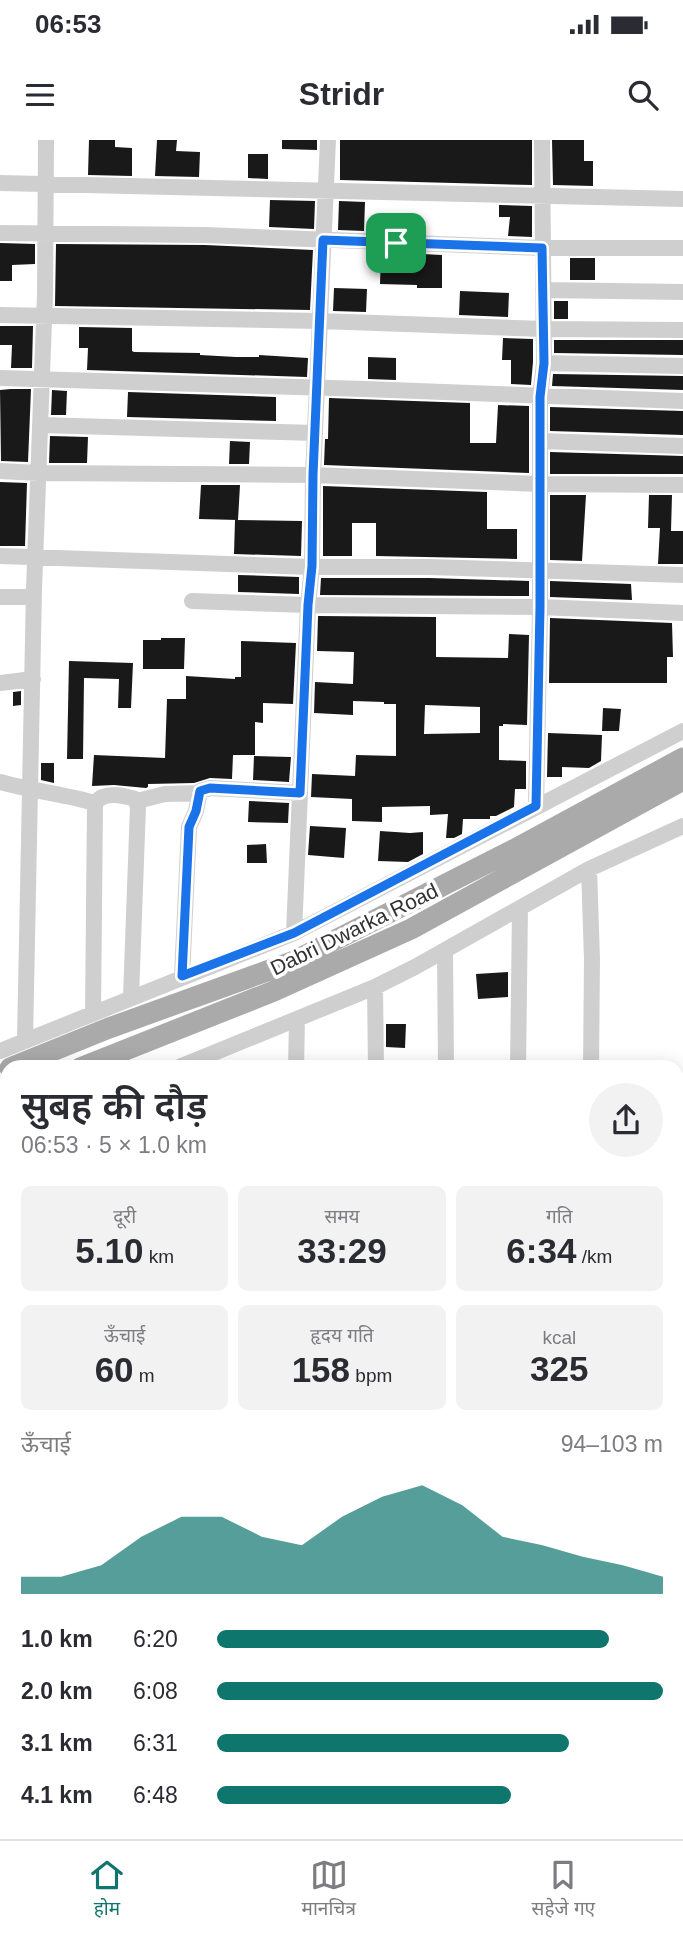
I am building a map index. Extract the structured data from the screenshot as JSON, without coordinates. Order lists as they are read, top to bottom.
{
  "streets": {
    "main road": ["Dabri Dwarka Road"]
  },
  "page": {
    "status": "06:53",
    "header": "Stridr",
    "heading": ["सुबह की दौड़", "06:53 · 5 × 1.0 km"],
    "stats": [
      ["दूरी", "5.10 km"],
      ["समय", "33:29"],
      ["गति", "6:34 /km"],
      ["ऊँचाई", "60 m"],
      ["हृदय गति", "158 bpm"],
      ["kcal", "325"]
    ],
    "chart": ["ऊँचाई", "94–103 m"],
    "list": [
      {
        "name": "1.0 km",
        "note": "6:20"
      },
      {
        "name": "2.0 km",
        "note": "6:08"
      },
      {
        "name": "3.1 km",
        "note": "6:31"
      },
      {
        "name": "4.1 km",
        "note": "6:48"
      }
    ],
    "tabs": ["होम", "मानचित्र", "सहेजे गए"]
  }
}
